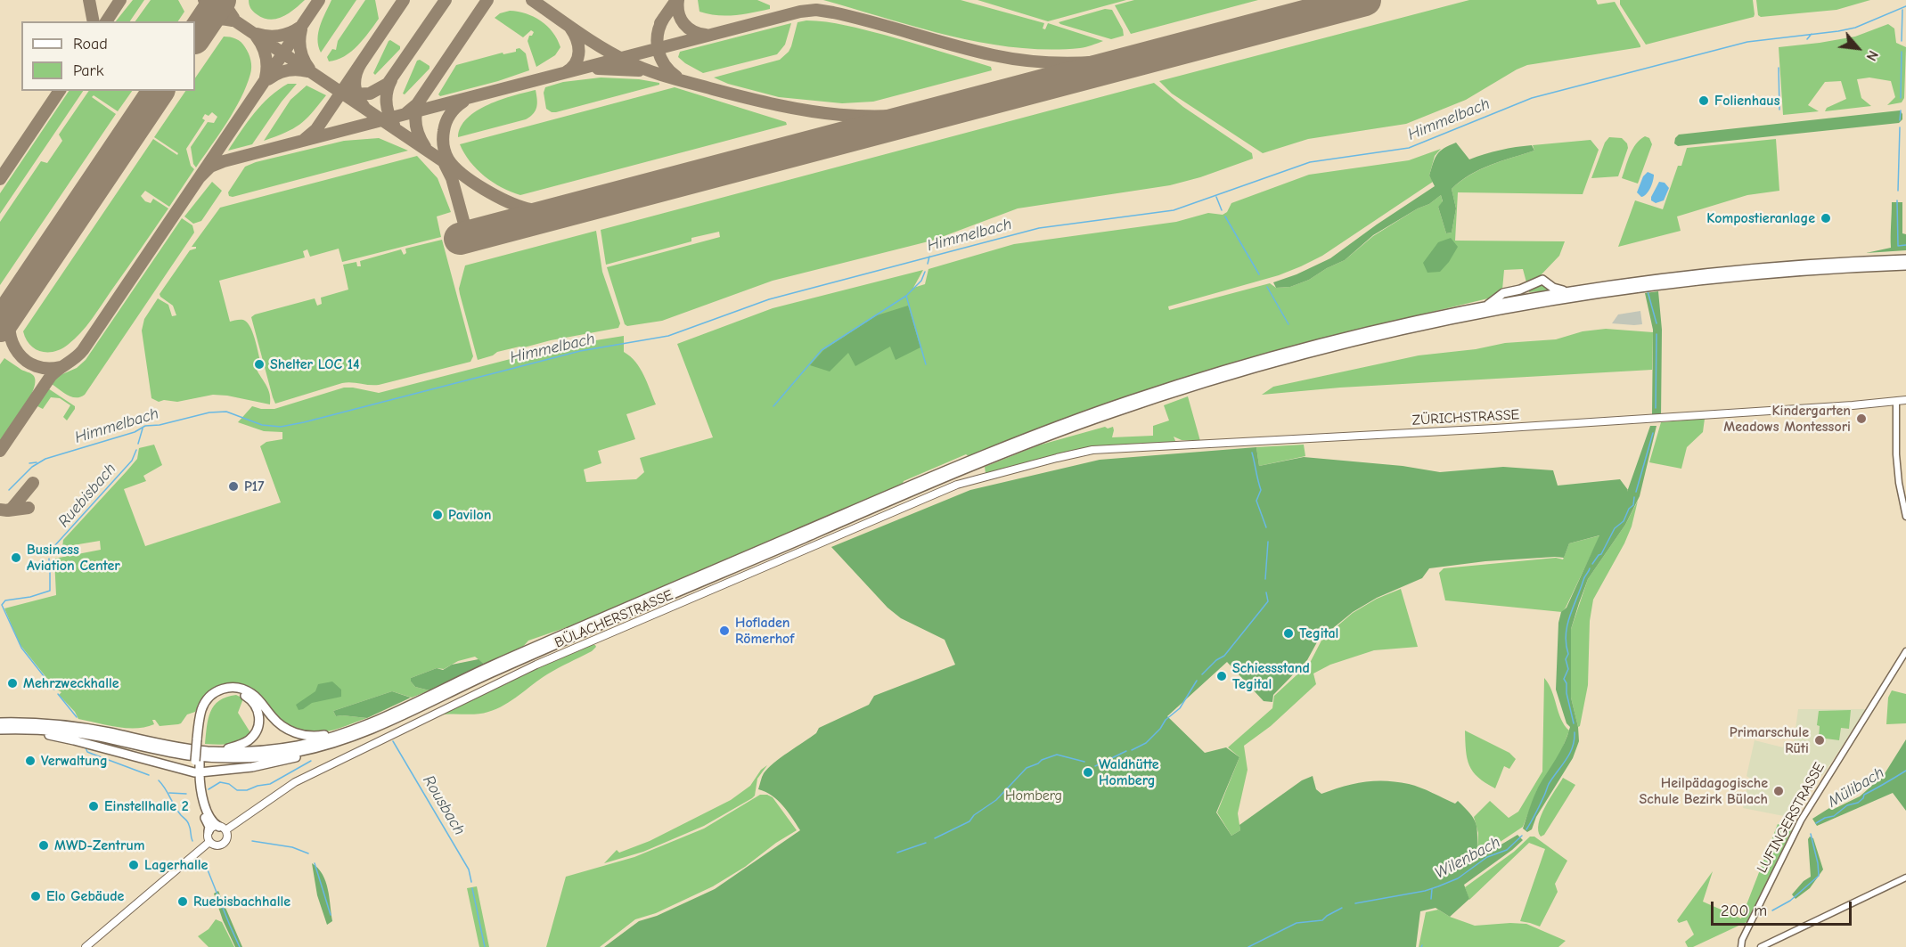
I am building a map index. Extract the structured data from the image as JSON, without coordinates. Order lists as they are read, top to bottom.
{
  "streets": {
    "main road": ["ZÜRICHSTRASSE", "BÜLACHERSTRASSE"],
    "street": ["LUFINGERSTRASSE"]
  },
  "crossings": [
    ["ZÜRICHSTRASSE", "BÜLACHERSTRASSE"]
  ],
  "water": [
    "Himmelbach",
    "Ruebisbach",
    "Mülibach",
    "Rousbach",
    "Wilenbach"
  ],
  "parks": ["Homberg"],
  "places": [
    "Folienhaus",
    "Kompostieranlage",
    "Shelter LOC 14",
    "Kindergarten Meadows Montessori",
    "P17",
    "Pavilon",
    "Business Aviation Center",
    "Hofladen Römerhof",
    "Tegital",
    "Schiessstand Tegital",
    "Mehrzweckhalle",
    "Primarschule Rüti",
    "Verwaltung",
    "Waldhütte Homberg",
    "Heilpädagogische Schule Bezirk Bülach",
    "Einstellhalle 2",
    "MWD-Zentrum",
    "Lagerhalle",
    "Elo Gebäude",
    "Ruebisbachhalle"
  ],
  "legend": ["Road", "Park"],
  "scale_bar": "200 m",
  "north": "bottom right"
}
